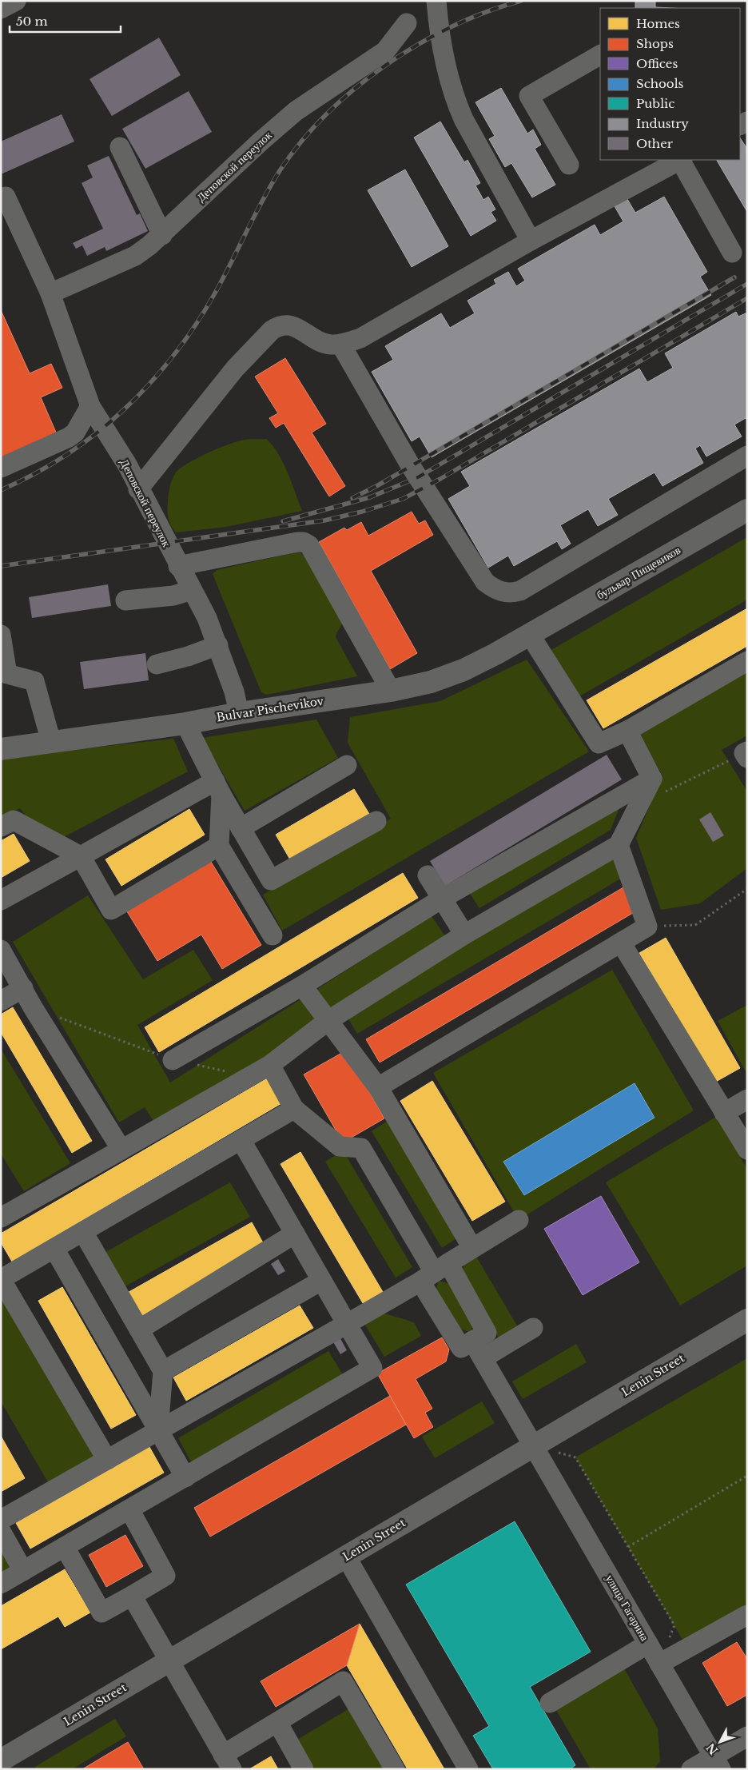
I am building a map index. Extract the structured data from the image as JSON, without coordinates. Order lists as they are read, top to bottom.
{
  "streets": {
    "main road": ["бульвар Пищевиков", "Bulvar Pischevikov", "Lenin Street"],
    "street": ["Деповской переулок", "улица Гагарина"]
  },
  "crossings": [
    ["Деповской переулок", "Bulvar Pischevikov"],
    ["бульвар Пищевиков", "Bulvar Pischevikov"],
    ["Lenin Street", "улица Гагарина"]
  ],
  "legend": [
    "Homes",
    "Shops",
    "Offices",
    "Schools",
    "Public",
    "Industry",
    "Other"
  ],
  "scale_bar": "50 m",
  "north": "bottom left"
}
